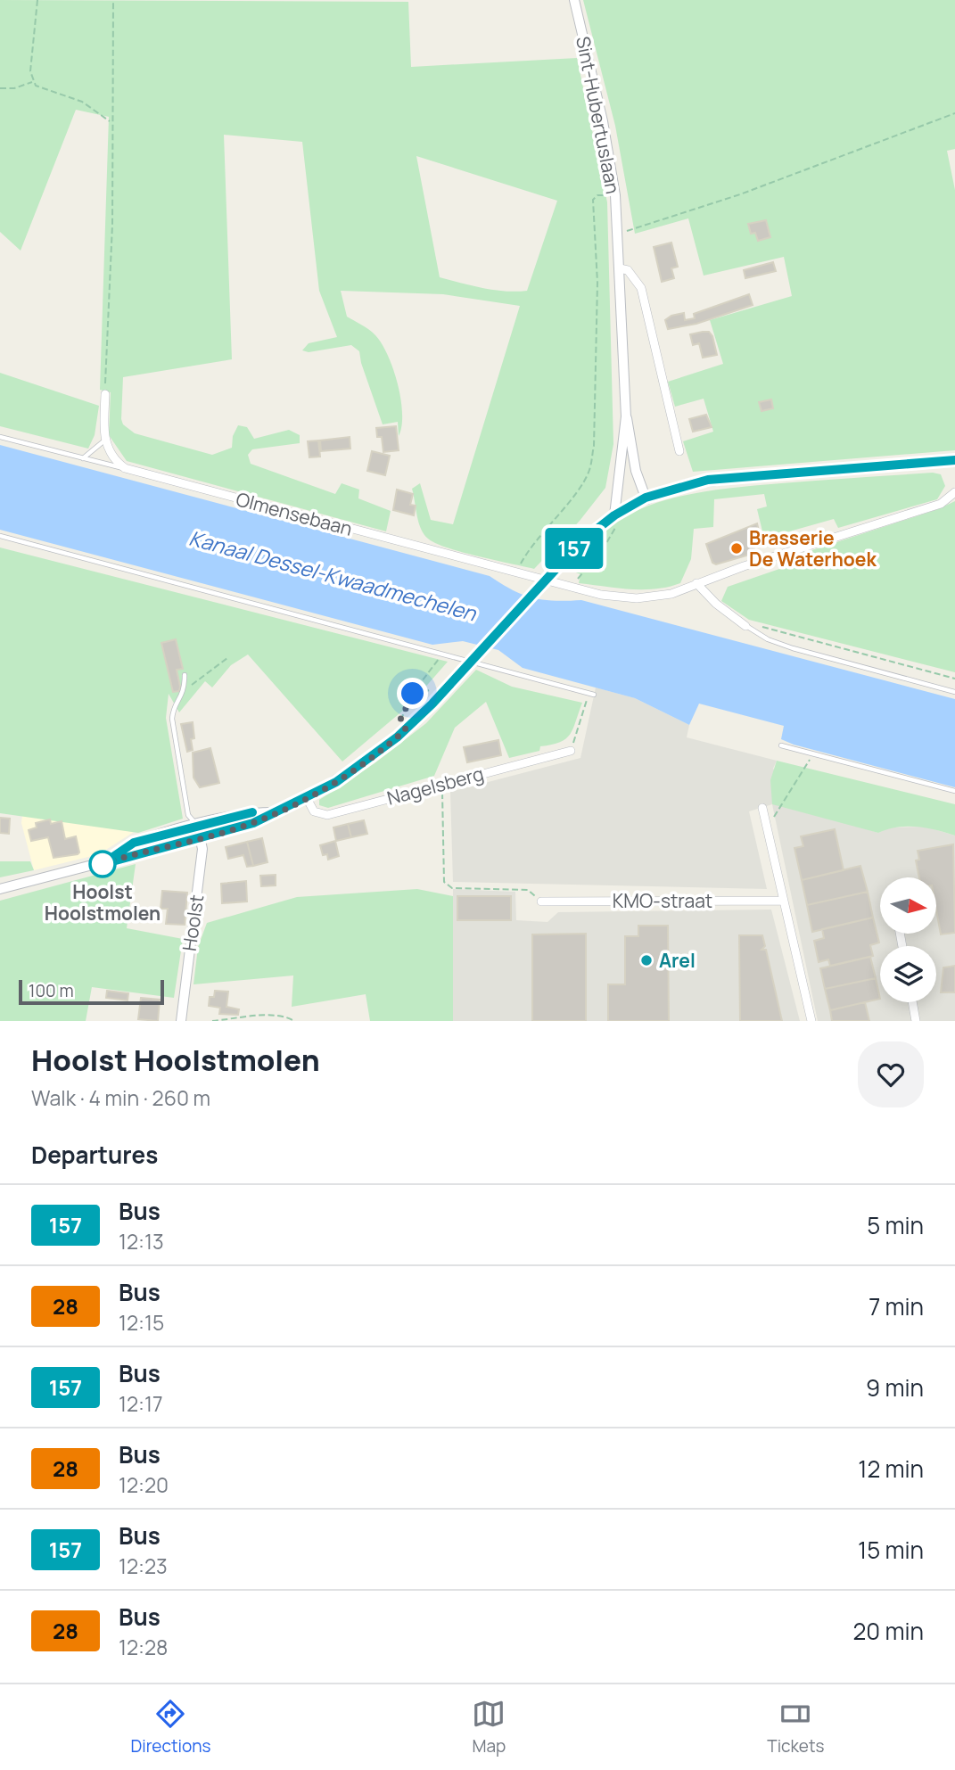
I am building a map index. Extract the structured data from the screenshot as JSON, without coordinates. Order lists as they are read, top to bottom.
{
  "streets": {
    "street": [
      "Sint-Hubertuslaan",
      "Olmensebaan",
      "Nagelsberg",
      "KMO-straat",
      "Hoolst"
    ]
  },
  "water": ["Kanaal Dessel-Kwaadmechelen"],
  "places": ["Brasserie De Waterhoek", "Hoolst Hoolstmolen", "Arel"],
  "lines": ["bus line 157"],
  "scale_bar": "100 m",
  "north": "right",
  "page": {
    "on_map": "157",
    "scale": "100 m",
    "heading": [
      ["Hoolst Hoolstmolen", "Walk · 4 min · 260 m"],
      "Departures"
    ],
    "list": [
      {
        "mark": "157",
        "name": "Bus",
        "note": "12:13",
        "value": "5 min"
      },
      {
        "mark": "28",
        "name": "Bus",
        "note": "12:15",
        "value": "7 min"
      },
      {
        "mark": "157",
        "name": "Bus",
        "note": "12:17",
        "value": "9 min"
      },
      {
        "mark": "28",
        "name": "Bus",
        "note": "12:20",
        "value": "12 min"
      },
      {
        "mark": "157",
        "name": "Bus",
        "note": "12:23",
        "value": "15 min"
      },
      {
        "mark": "28",
        "name": "Bus",
        "note": "12:28",
        "value": "20 min"
      }
    ],
    "tabs": ["Directions", "Map", "Tickets"]
  }
}
